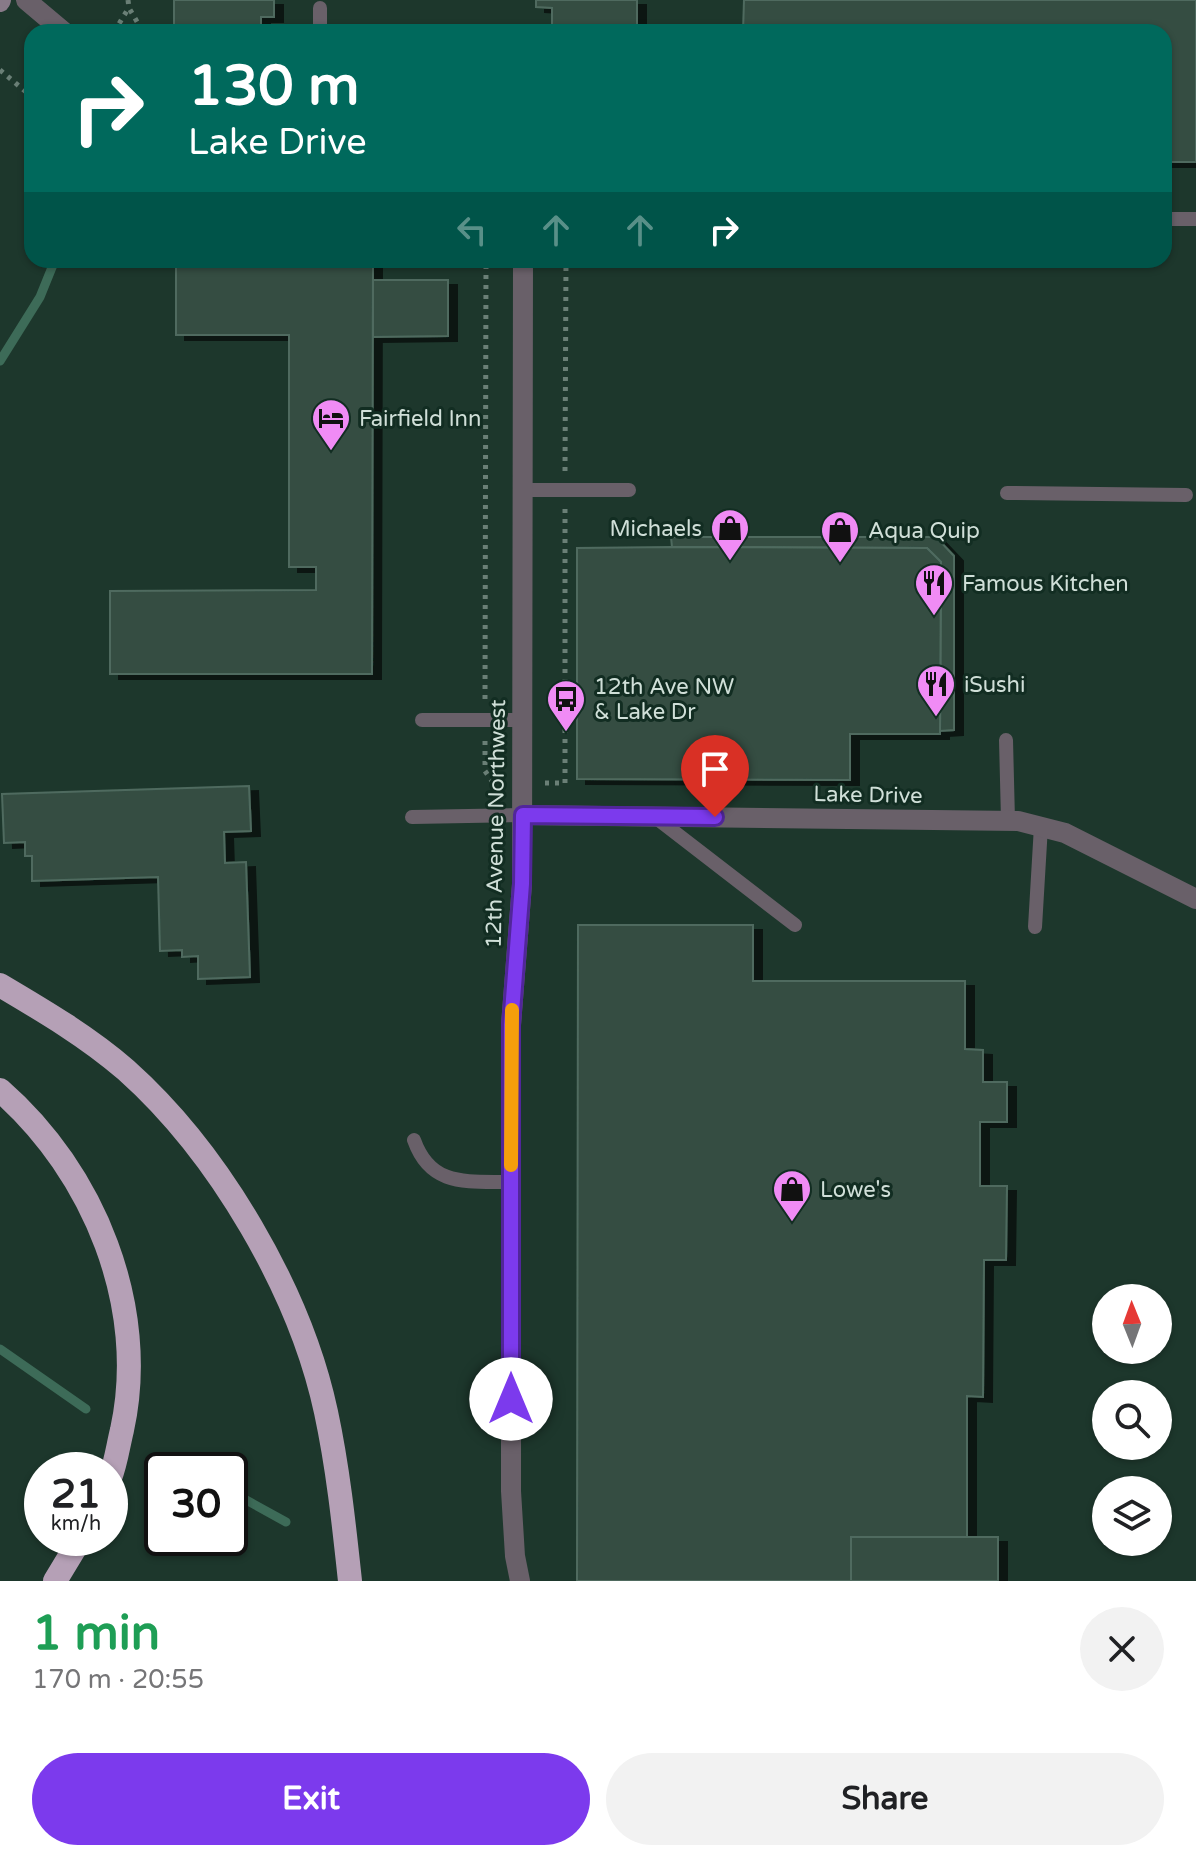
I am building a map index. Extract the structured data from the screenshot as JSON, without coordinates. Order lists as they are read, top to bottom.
{
  "streets": {
    "street": ["Lake Drive", "12th Avenue Northwest"]
  },
  "crossings": [
    ["Lake Drive", "12th Avenue Northwest"]
  ],
  "places": {
    "hotel": ["Fairfield Inn"],
    "shop": ["Michaels", "Aqua Quip", "Lowe's"],
    "restaurant": ["Famous Kitchen", "iSushi"],
    "bus stop": ["12th Ave NW & Lake Dr"]
  },
  "north": "top",
  "page": {
    "turn": ["130 m", "Lake Drive"],
    "speed": "21 km/h",
    "limit": "30",
    "heading": ["1 min", "170 m · 20:55"],
    "buttons": ["Exit", "Share"]
  }
}
